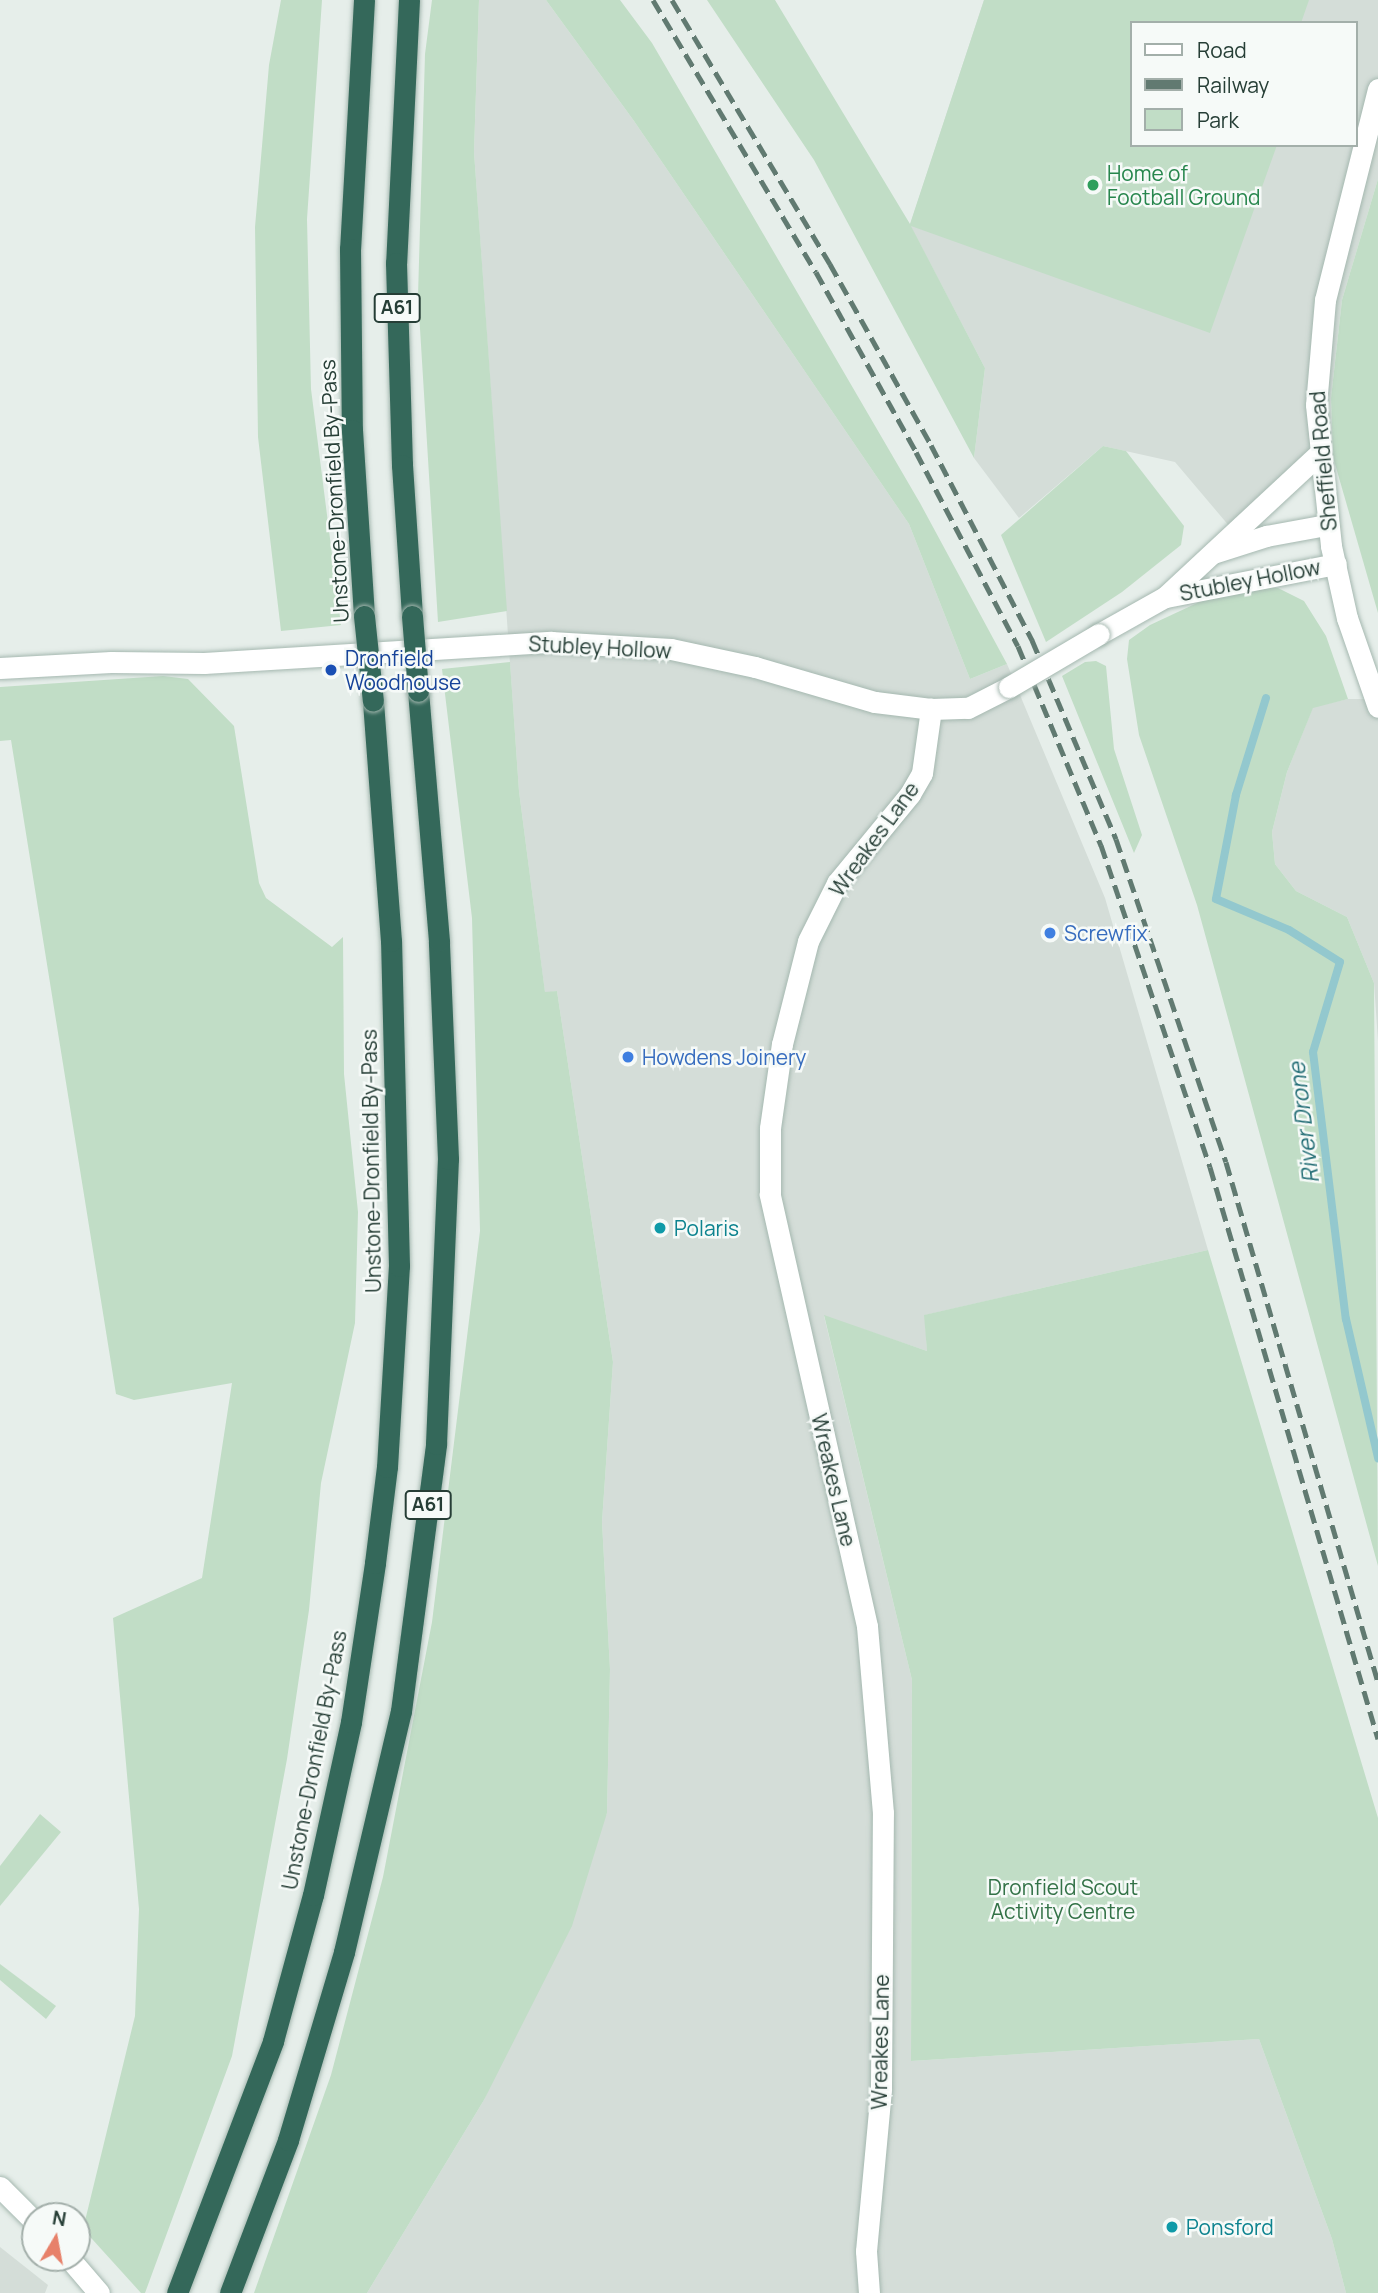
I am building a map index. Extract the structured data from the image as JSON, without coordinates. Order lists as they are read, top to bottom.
{
  "streets": {
    "highway": ["A61", "Unstone-Dronfield By-Pass"],
    "main road": ["Sheffield Road", "Stubley Hollow", "Wreakes Lane"]
  },
  "crossings": [
    ["Sheffield Road", "Stubley Hollow"],
    ["Stubley Hollow", "Wreakes Lane"]
  ],
  "water": ["River Drone"],
  "parks": ["Dronfield Scout Activity Centre"],
  "places": [
    "Home of Football Ground",
    "Dronfield Woodhouse",
    "Screwfix",
    "Howdens Joinery",
    "Polaris",
    "Ponsford"
  ],
  "legend": ["Road", "Railway", "Park"],
  "north": "top"
}
